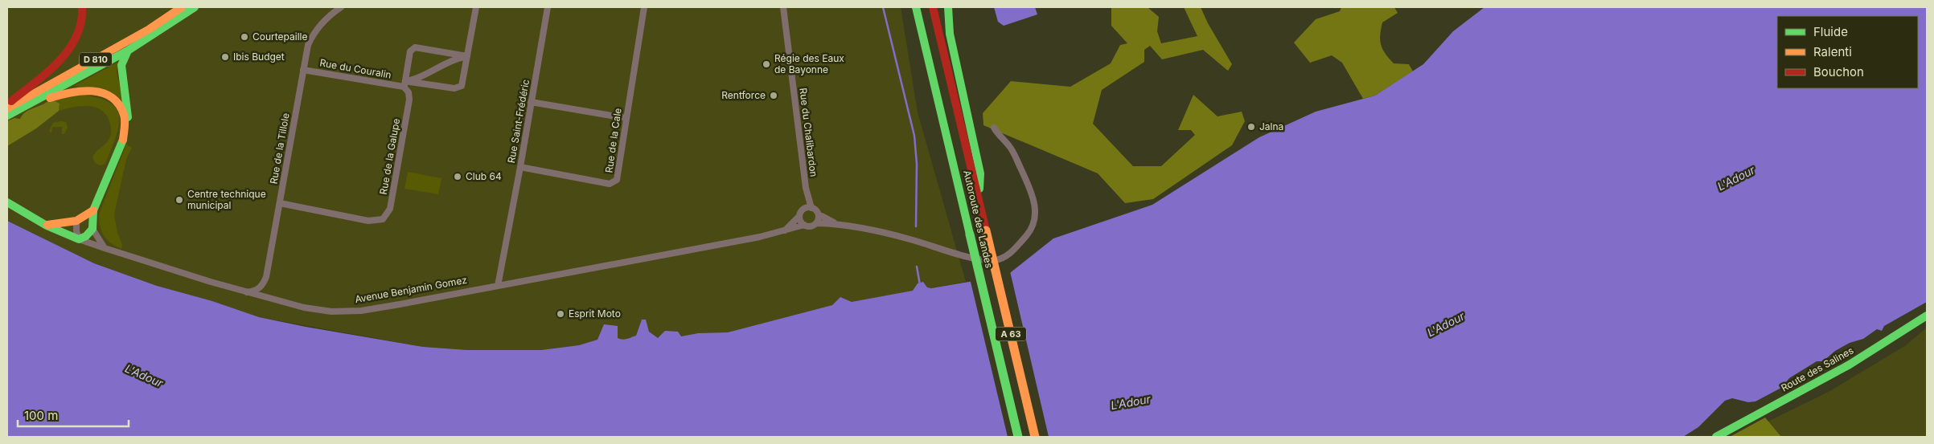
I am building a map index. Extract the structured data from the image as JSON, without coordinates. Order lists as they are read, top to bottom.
{
  "streets": {
    "main road": [
      "D 810",
      "Autoroute des Landes",
      "Avenue Benjamin Gomez",
      "A 63",
      "Route des Salines"
    ],
    "street": [
      "Rue du Couralin",
      "Rue Saint-Frédéric",
      "Rue du Chalibardon",
      "Rue de la Cale",
      "Rue de la Tillole",
      "Rue de la Galupe"
    ]
  },
  "crossings": [
    ["Rue du Couralin", "Rue de la Tillole"],
    ["Rue du Couralin", "Rue de la Galupe"],
    ["Rue Saint-Frédéric", "Rue de la Cale"],
    ["Rue Saint-Frédéric", "Avenue Benjamin Gomez"],
    ["Rue du Chalibardon", "Avenue Benjamin Gomez"],
    ["Rue de la Tillole", "Rue de la Galupe"],
    ["Rue de la Tillole", "Avenue Benjamin Gomez"]
  ],
  "water": ["L'Adour"],
  "places": [
    "Courtepaille",
    "Ibis Budget",
    "Régie des Eaux de Bayonne",
    "Rentforce",
    "Jalna",
    "Club 64",
    "Centre technique municipal",
    "Esprit Moto"
  ],
  "legend": ["Fluide", "Ralenti", "Bouchon"],
  "scale_bar": "100 m"
}
